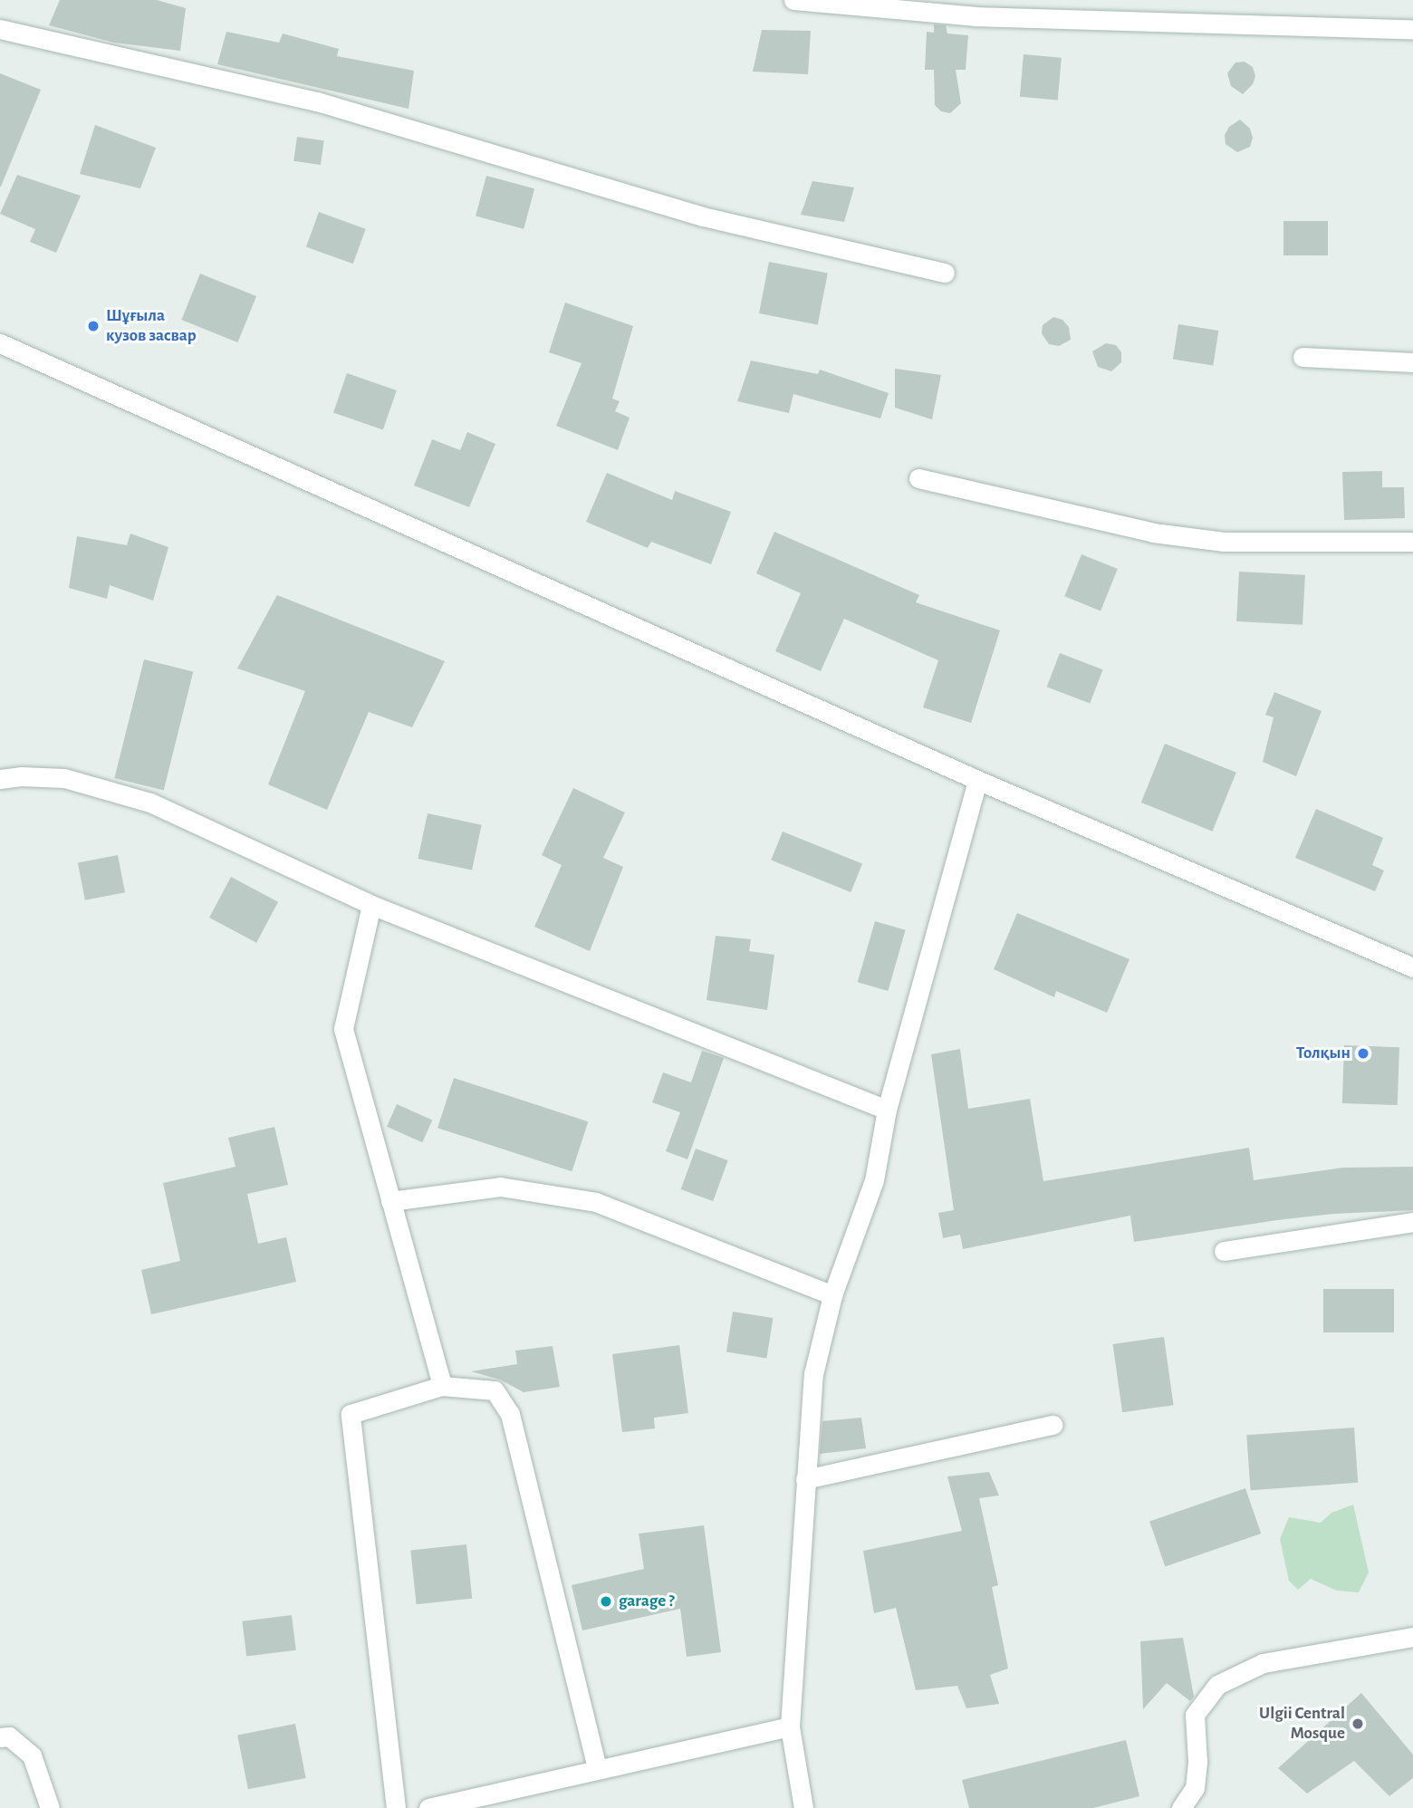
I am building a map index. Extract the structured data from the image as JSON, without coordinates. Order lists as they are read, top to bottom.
{
  "places": [
    "Шұғыла кузов засвар",
    "Толқын",
    "garage ?",
    "Ulgii Central Mosque"
  ]
}
